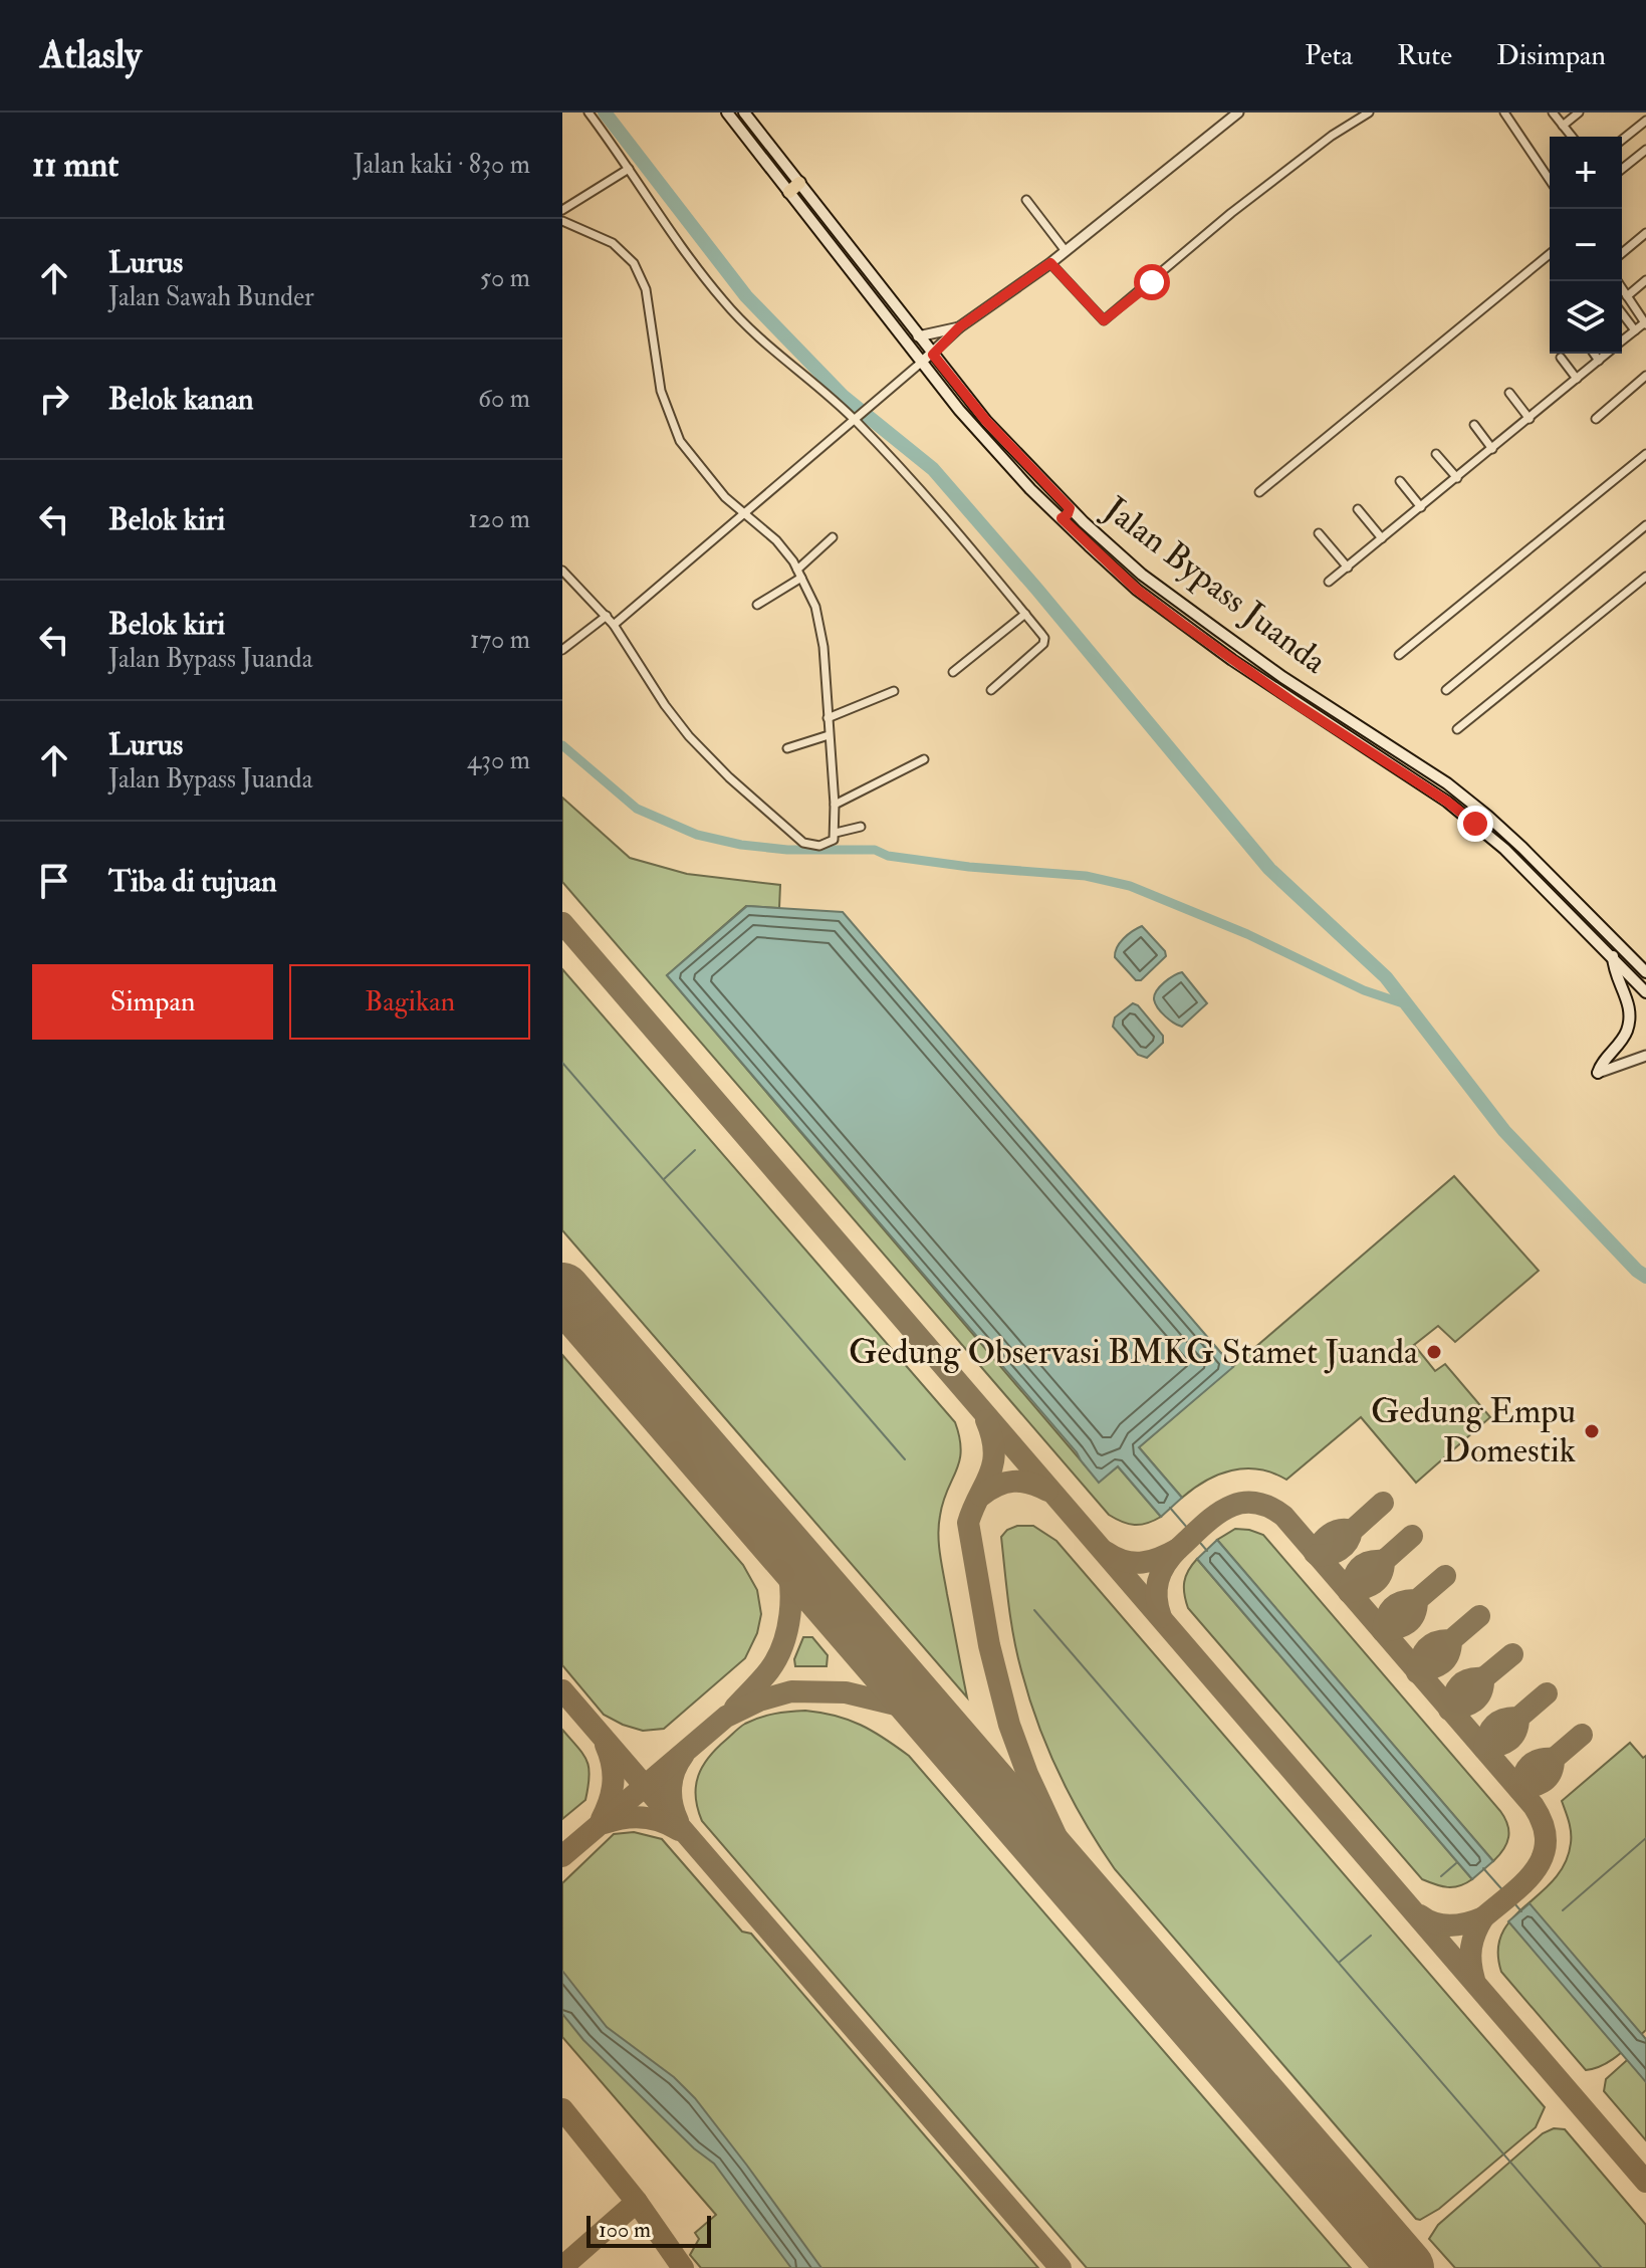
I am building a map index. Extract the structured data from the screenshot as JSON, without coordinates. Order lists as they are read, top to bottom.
{
  "streets": {
    "main road": ["Jalan Bypass Juanda"]
  },
  "places": ["Gedung Observasi BMKG Stamet Juanda", "Gedung Empu Domestik"],
  "scale_bar": "100 m",
  "page": {
    "header": "Atlasly",
    "nav": ["Peta", "Rute", "Disimpan"],
    "heading": ["11 mnt", "Jalan kaki · 830 m"],
    "map_buttons": ["+", "−"],
    "list": [
      ["Lurus", "Jalan Sawah Bunder", "50 m"],
      ["Belok kanan", "60 m"],
      ["Belok kiri", "120 m"],
      ["Belok kiri", "Jalan Bypass Juanda", "170 m"],
      ["Lurus", "Jalan Bypass Juanda", "430 m"],
      "Tiba di tujuan"
    ],
    "buttons": ["Simpan", "Bagikan"],
    "scale": "100 m"
  }
}
